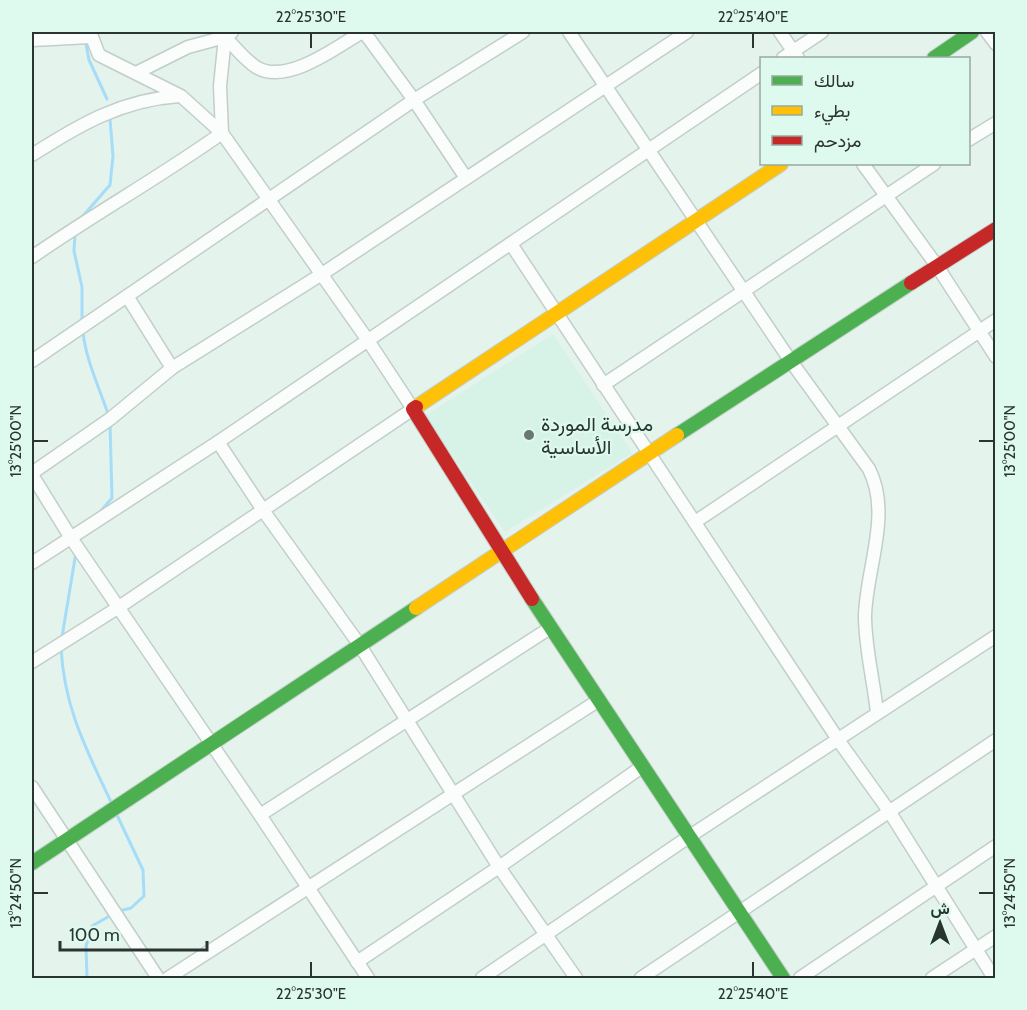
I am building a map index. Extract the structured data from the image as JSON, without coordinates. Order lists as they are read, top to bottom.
{
  "places": ["مدرسة الموردة الأساسية"],
  "legend": ["سالك", "بطيء", "مزدحم"],
  "scale_bar": "100 m",
  "north": "top",
  "coordinates": [
    "22°25'30\"E",
    "22°25'40\"E",
    "13°25'00\"N",
    "13°24'50\"N"
  ]
}
